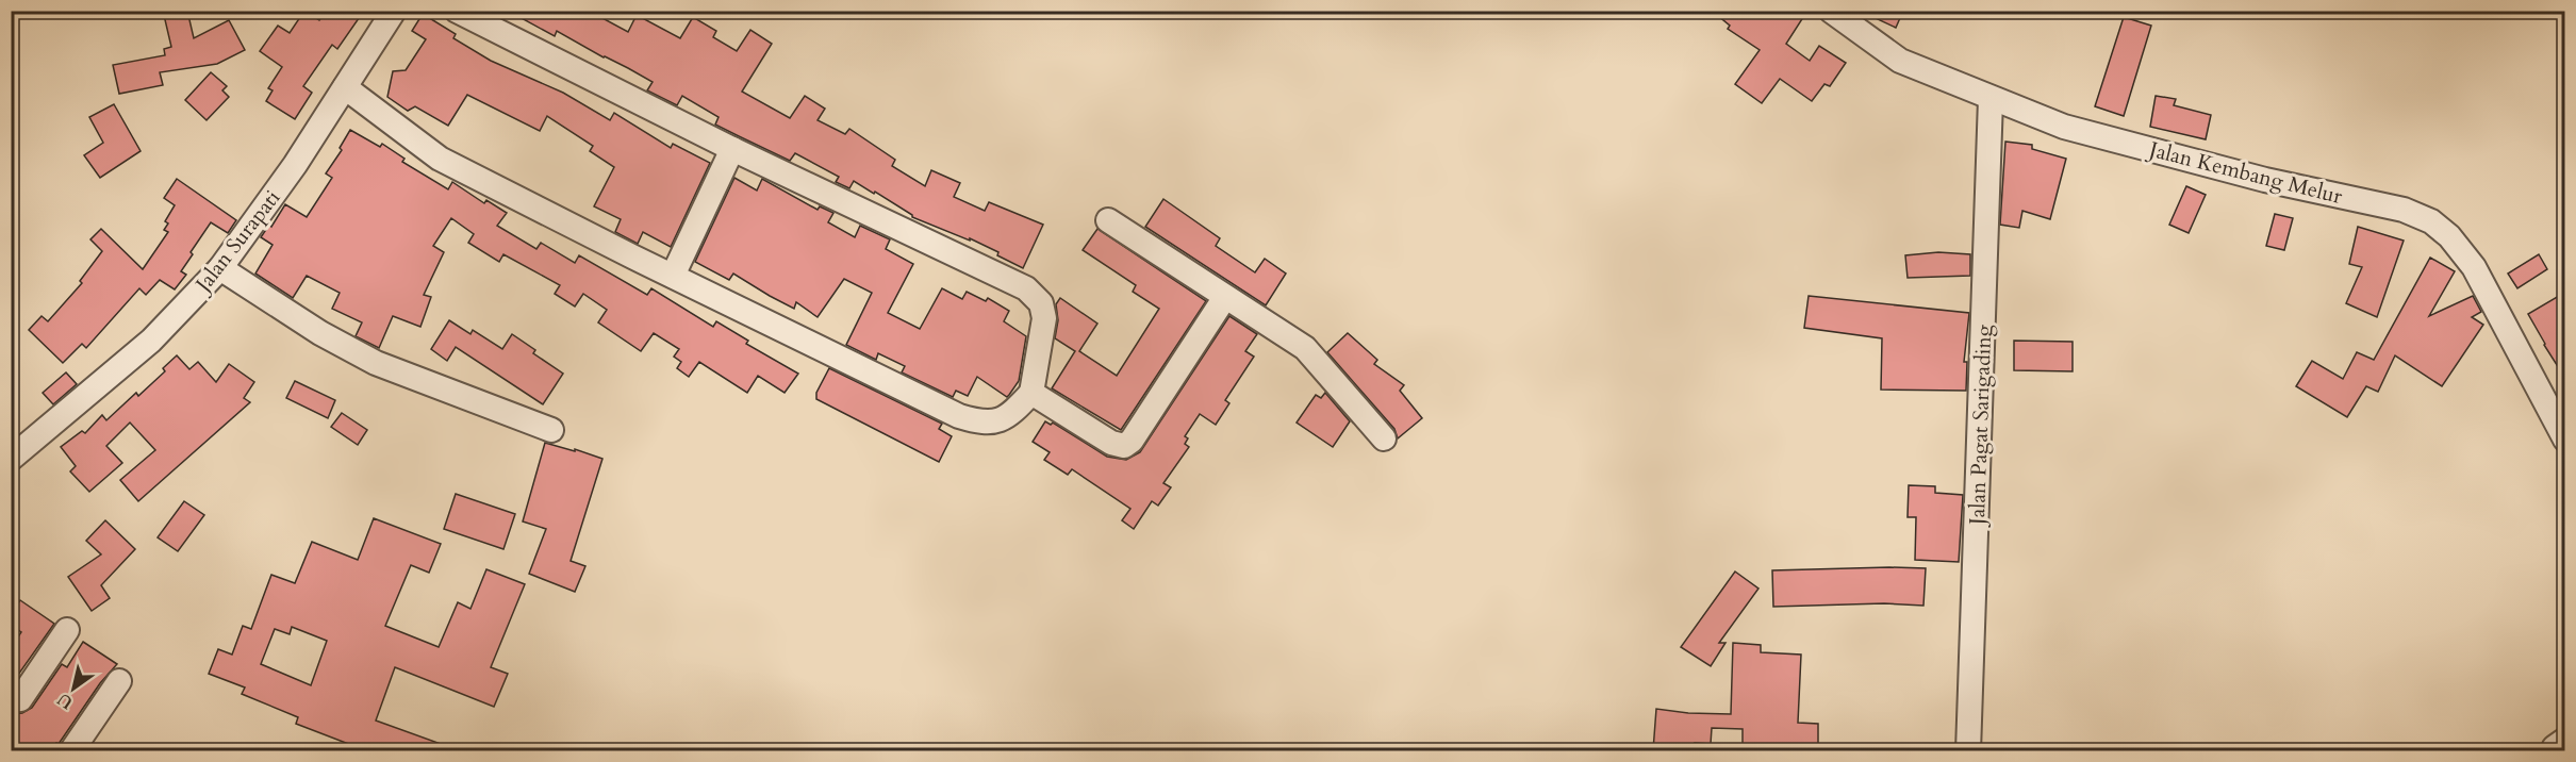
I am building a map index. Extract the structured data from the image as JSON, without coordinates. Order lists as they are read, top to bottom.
{
  "streets": {
    "street": ["Jalan Kembang Melur", "Jalan Surapati", "Jalan Pagat Sarigading"]
  },
  "crossings": [
    ["Jalan Kembang Melur", "Jalan Pagat Sarigading"]
  ],
  "north": "bottom left"
}
